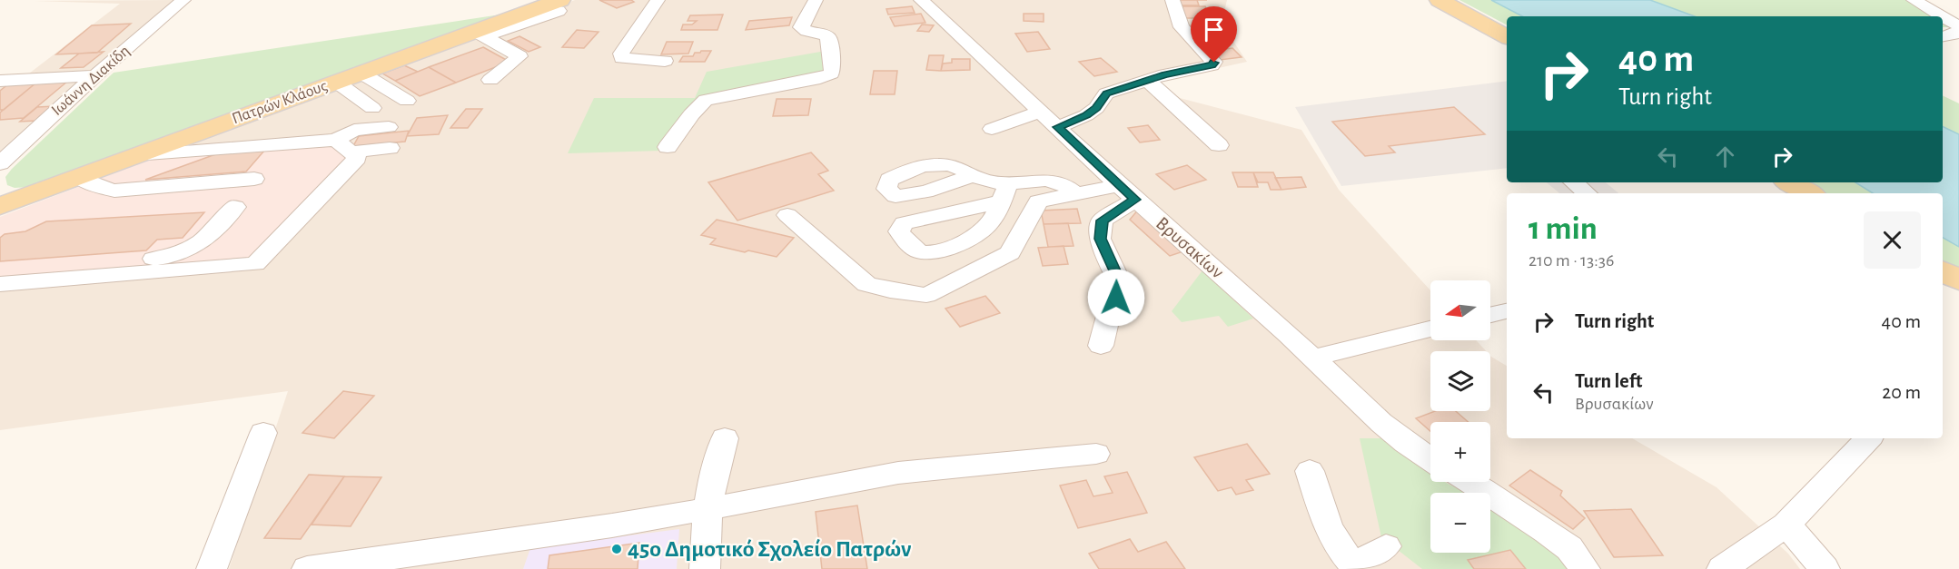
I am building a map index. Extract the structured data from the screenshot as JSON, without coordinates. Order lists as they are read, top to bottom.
{
  "streets": {
    "main road": ["Πατρών Κλάους"],
    "street": ["Ιωάννη Διακίδη", "Βρυσακίων"]
  },
  "places": ["45ο Δημοτικό Σχολείο Πατρών"],
  "north": "left",
  "page": {
    "turn": ["40 m", "Turn right"],
    "heading": ["1 min", "210 m · 13:36"],
    "map_buttons": ["+", "−"],
    "list": [
      {
        "name": "Turn right",
        "value": "40 m"
      },
      {
        "name": "Turn left",
        "note": "Βρυσακίων",
        "value": "20 m"
      }
    ]
  }
}
